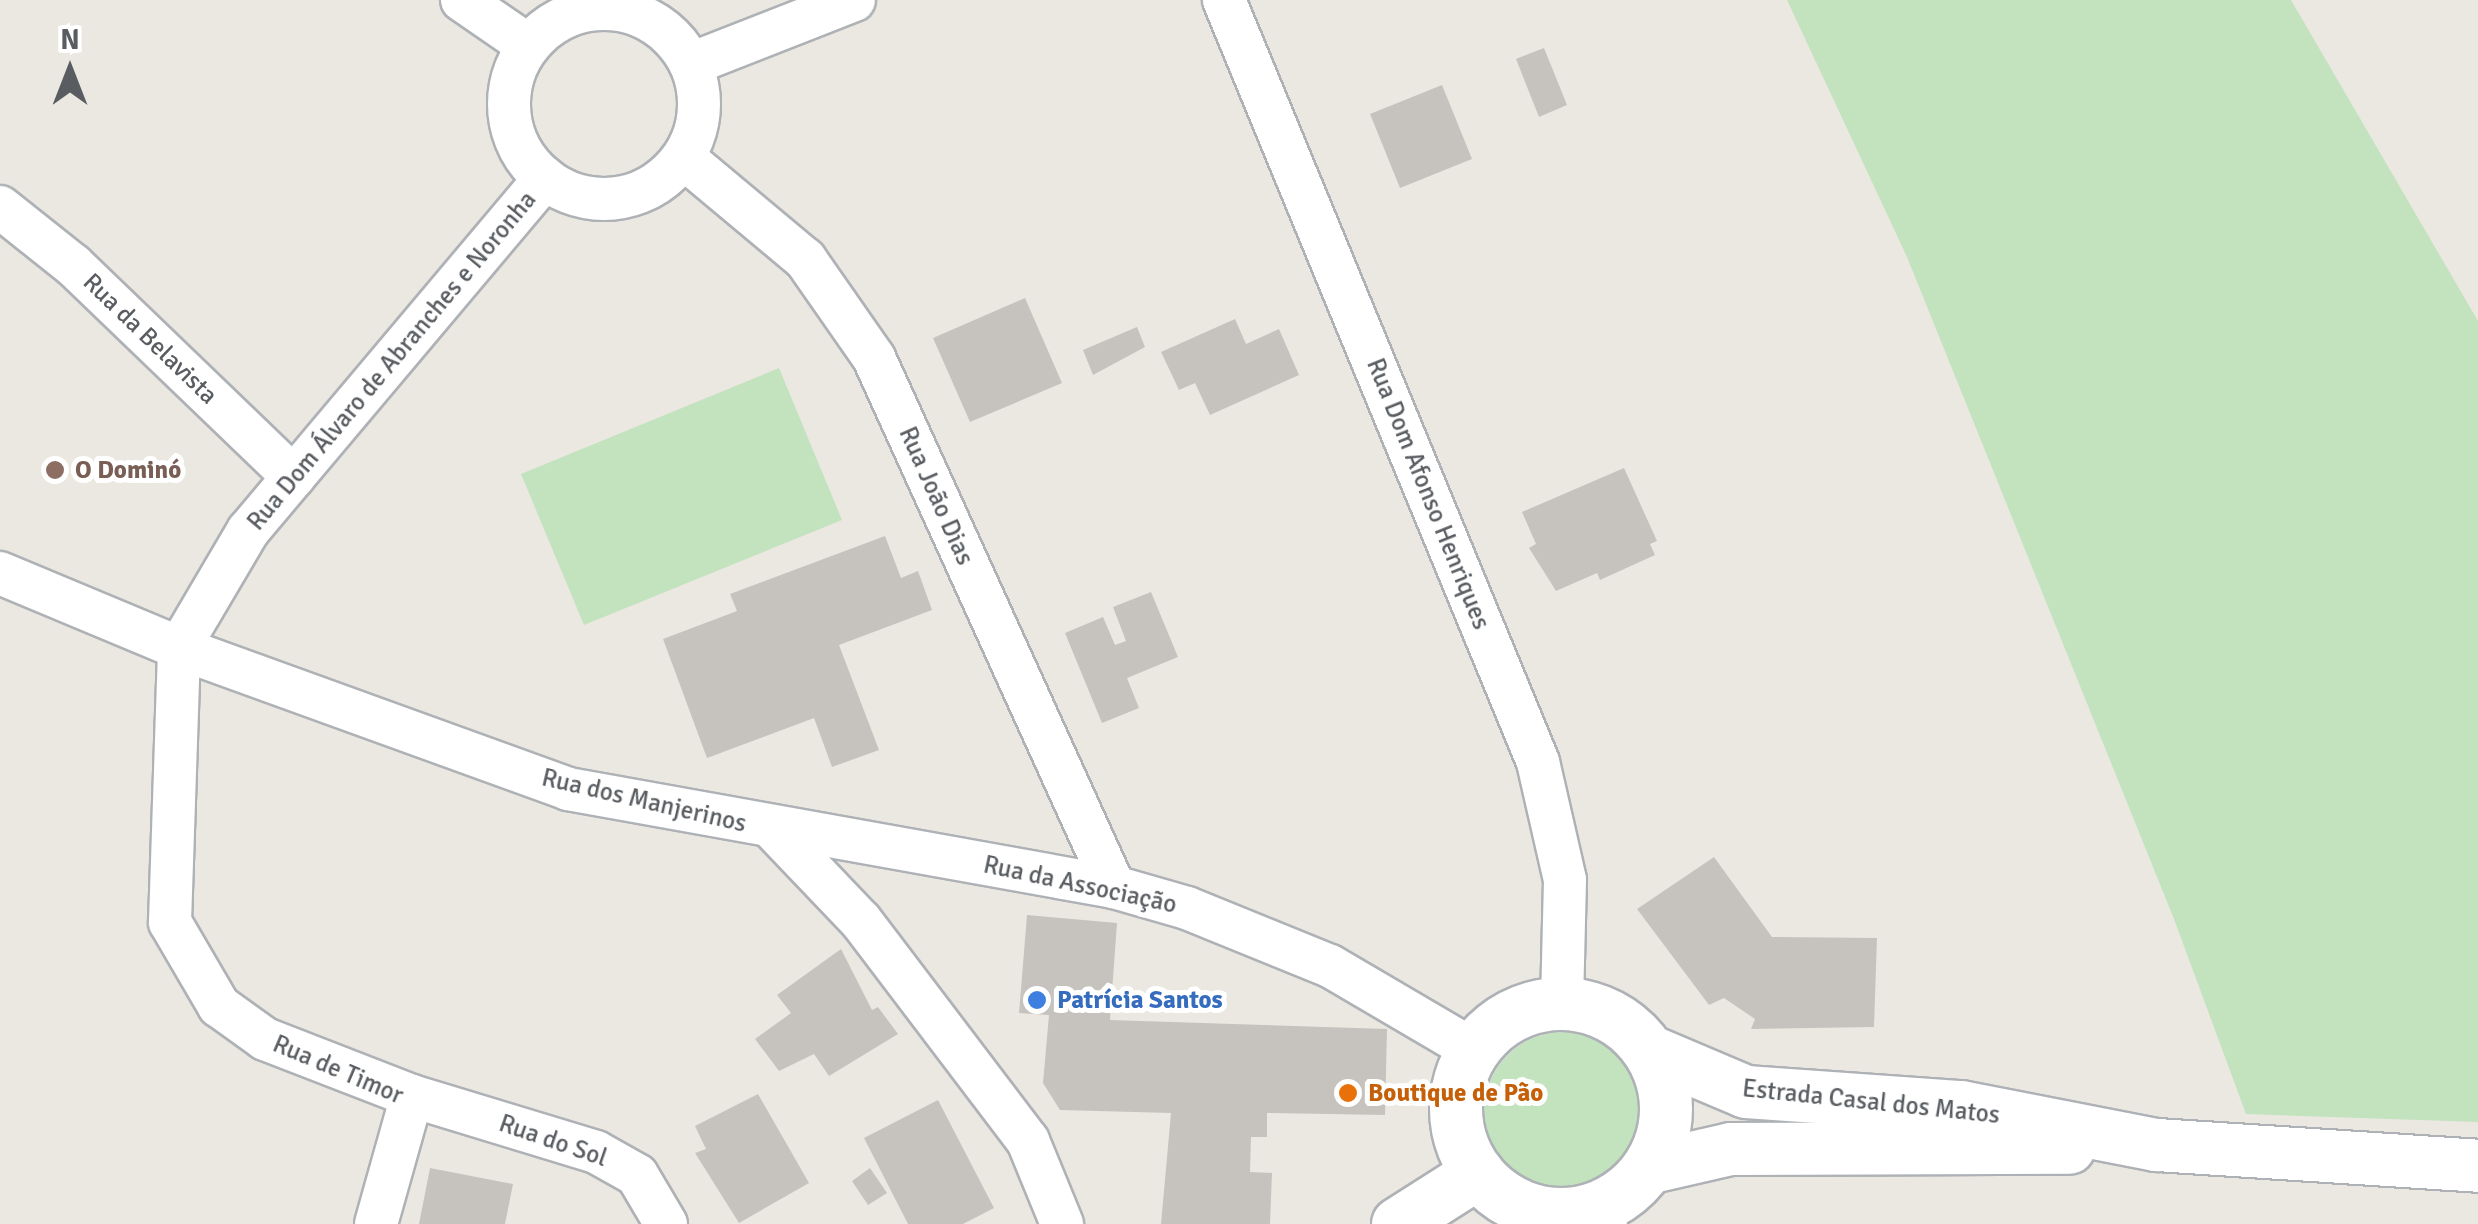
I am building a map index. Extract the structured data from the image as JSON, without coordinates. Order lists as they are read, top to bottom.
{
  "streets": {
    "street": [
      "Rua da Belavista",
      "Rua Dom Álvaro de Abranches e Noronha",
      "Rua Dom Afonso Henriques",
      "Rua João Dias",
      "Rua dos Manjerinos",
      "Rua da Associação",
      "Rua de Timor",
      "Estrada Casal dos Matos",
      "Rua do Sol"
    ]
  },
  "crossings": [
    ["Rua da Belavista", "Rua Dom Álvaro de Abranches e Noronha"],
    ["Rua Dom Álvaro de Abranches e Noronha", "Rua João Dias"],
    ["Rua Dom Álvaro de Abranches e Noronha", "Rua dos Manjerinos"],
    ["Rua Dom Álvaro de Abranches e Noronha", "Rua de Timor"],
    ["Rua Dom Afonso Henriques", "Rua da Associação"],
    ["Rua Dom Afonso Henriques", "Estrada Casal dos Matos"],
    ["Rua João Dias", "Rua da Associação"],
    ["Rua dos Manjerinos", "Rua da Associação"],
    ["Rua dos Manjerinos", "Rua de Timor"],
    ["Rua da Associação", "Estrada Casal dos Matos"],
    ["Rua de Timor", "Rua do Sol"]
  ],
  "places": ["O Dominó", "Patrícia Santos", "Boutique de Pão"],
  "north": "top"
}
